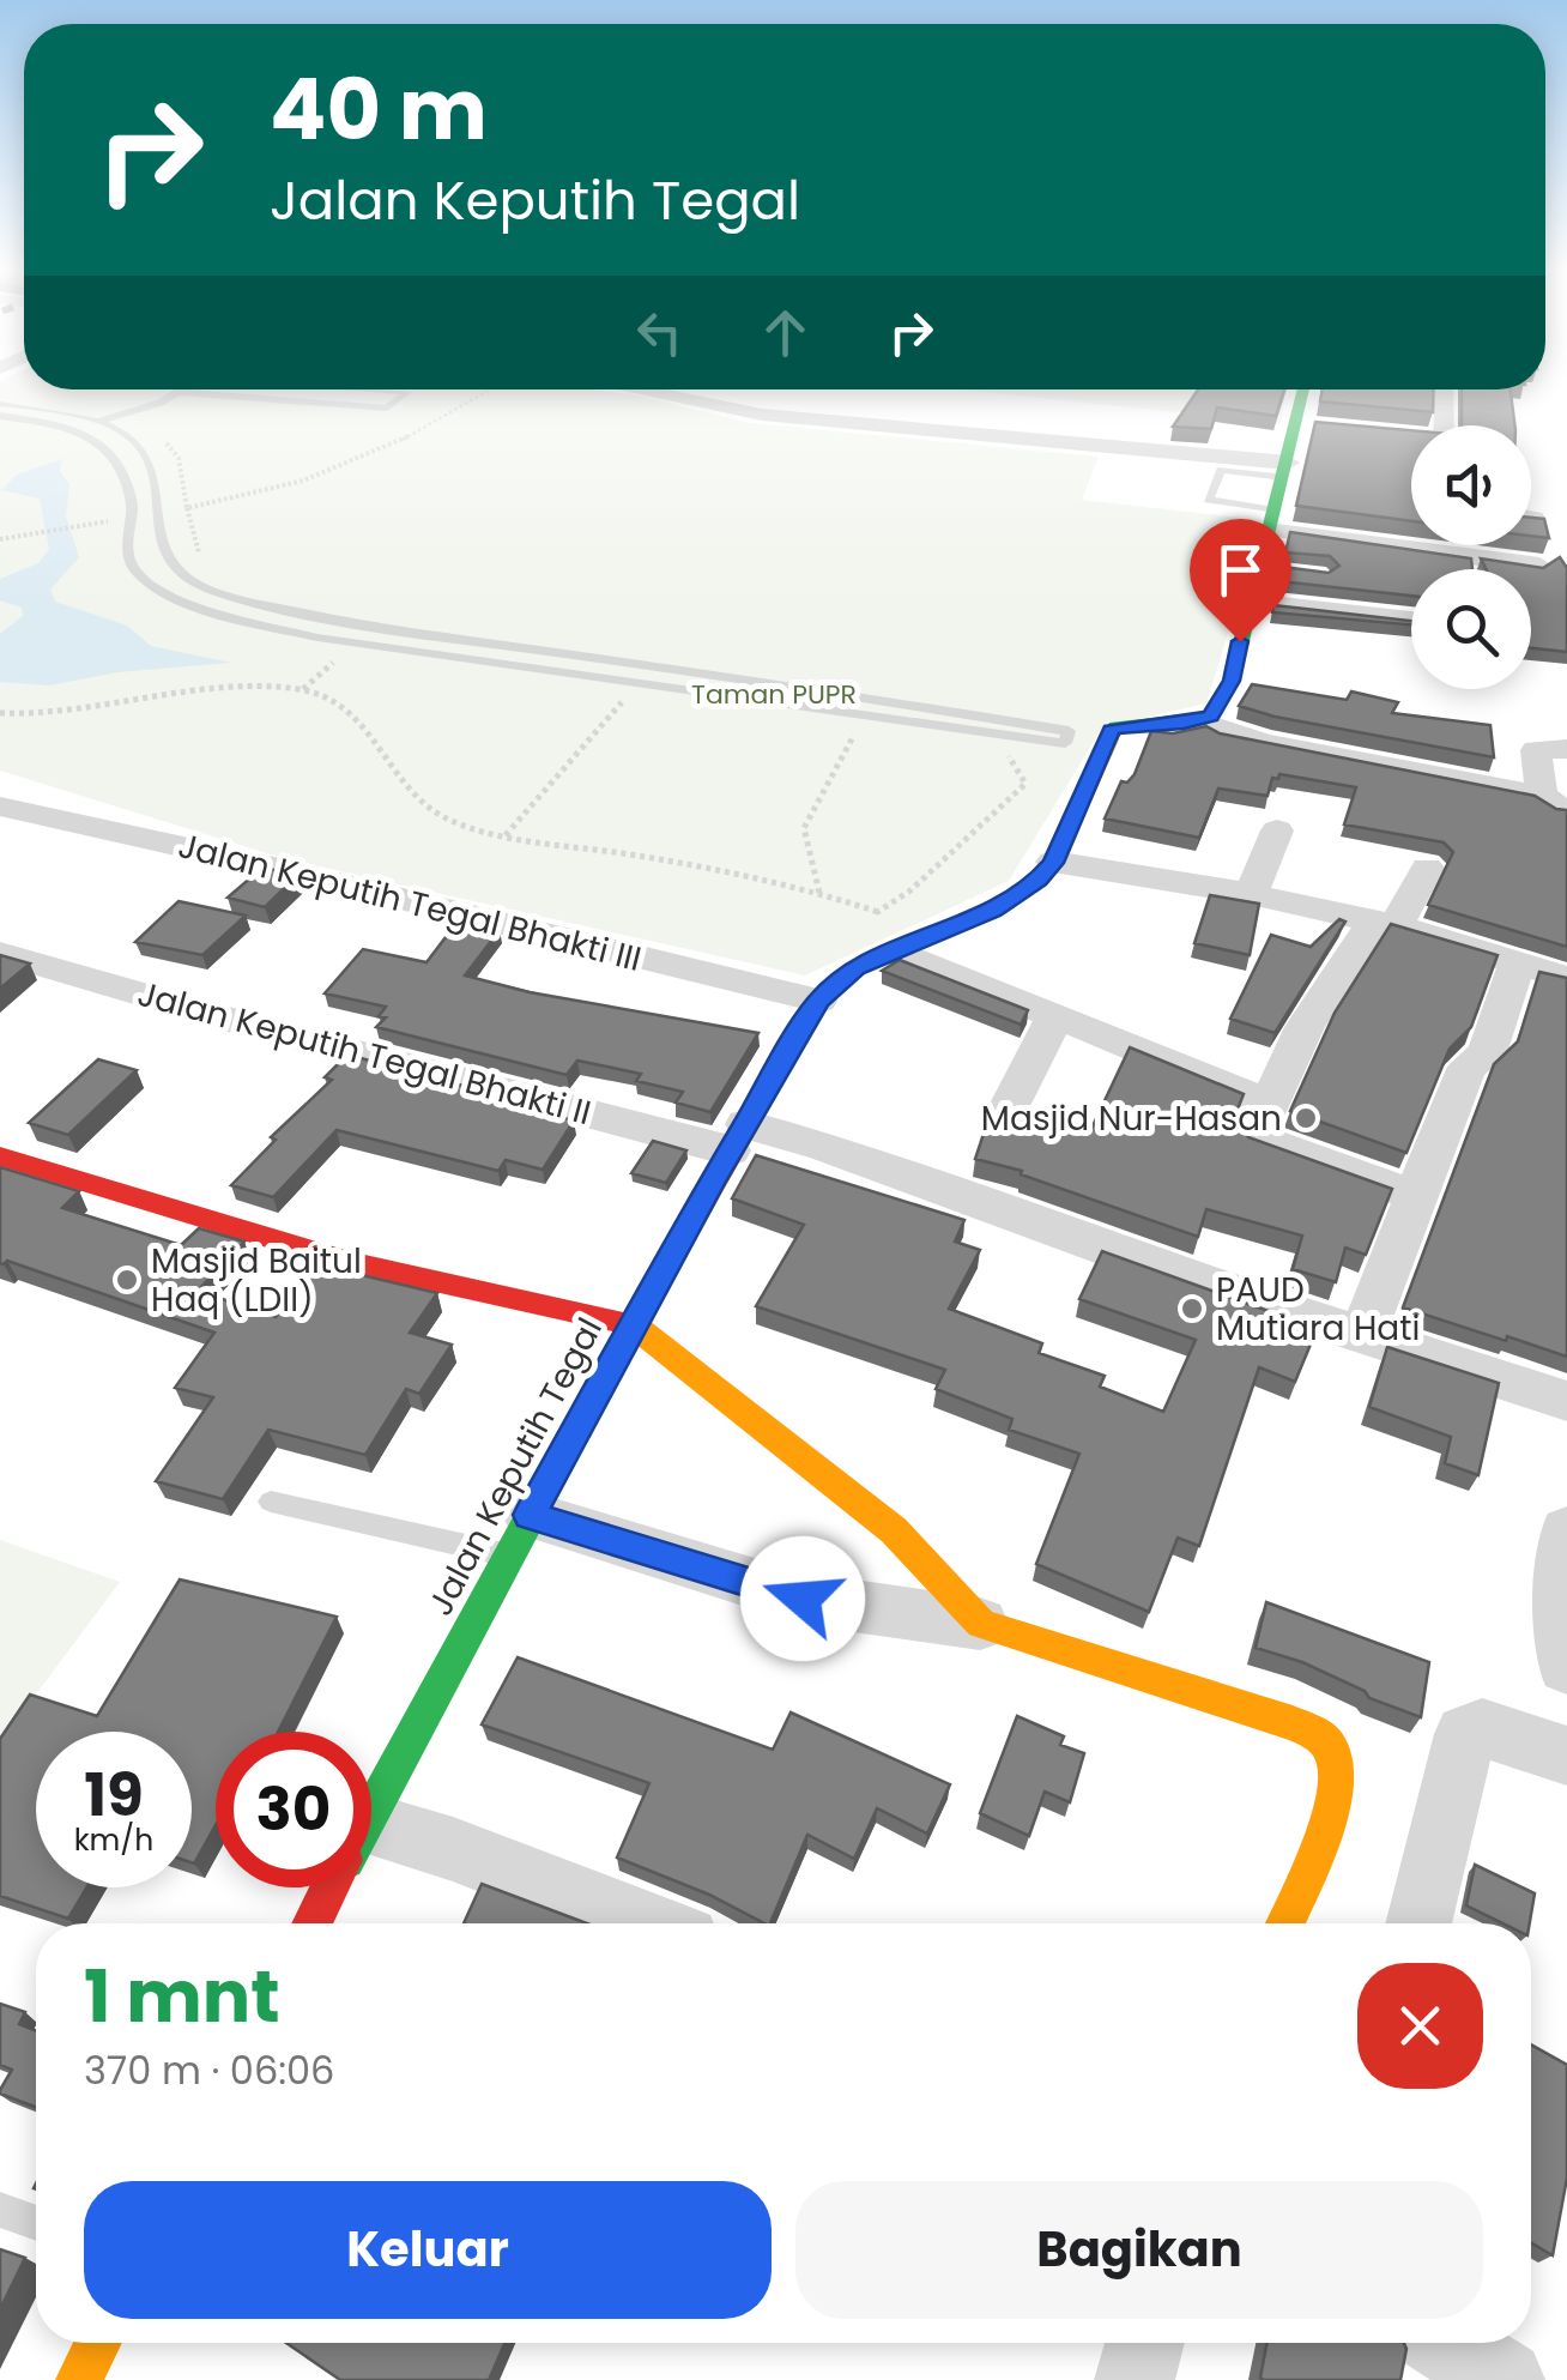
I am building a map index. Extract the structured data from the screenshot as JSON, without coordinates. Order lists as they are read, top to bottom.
{
  "streets": {
    "main road": ["Jalan Keputih Tegal"],
    "street": ["Jalan Keputih Tegal Bhakti III", "Jalan Keputih Tegal Bhakti II"]
  },
  "crossings": [
    ["Jalan Keputih Tegal Bhakti III", "Jalan Keputih Tegal"],
    ["Jalan Keputih Tegal Bhakti II", "Jalan Keputih Tegal"]
  ],
  "parks": ["Taman PUPR"],
  "places": ["Masjid Nur-Hasan", "Masjid Baitul Haq (LDII)", "PAUD Mutiara Hati"],
  "page": {
    "turn": ["40 m", "Jalan Keputih Tegal"],
    "speed": "19 km/h",
    "limit": "30",
    "heading": ["1 mnt", "370 m · 06:06"],
    "buttons": ["Keluar", "Bagikan"]
  }
}
